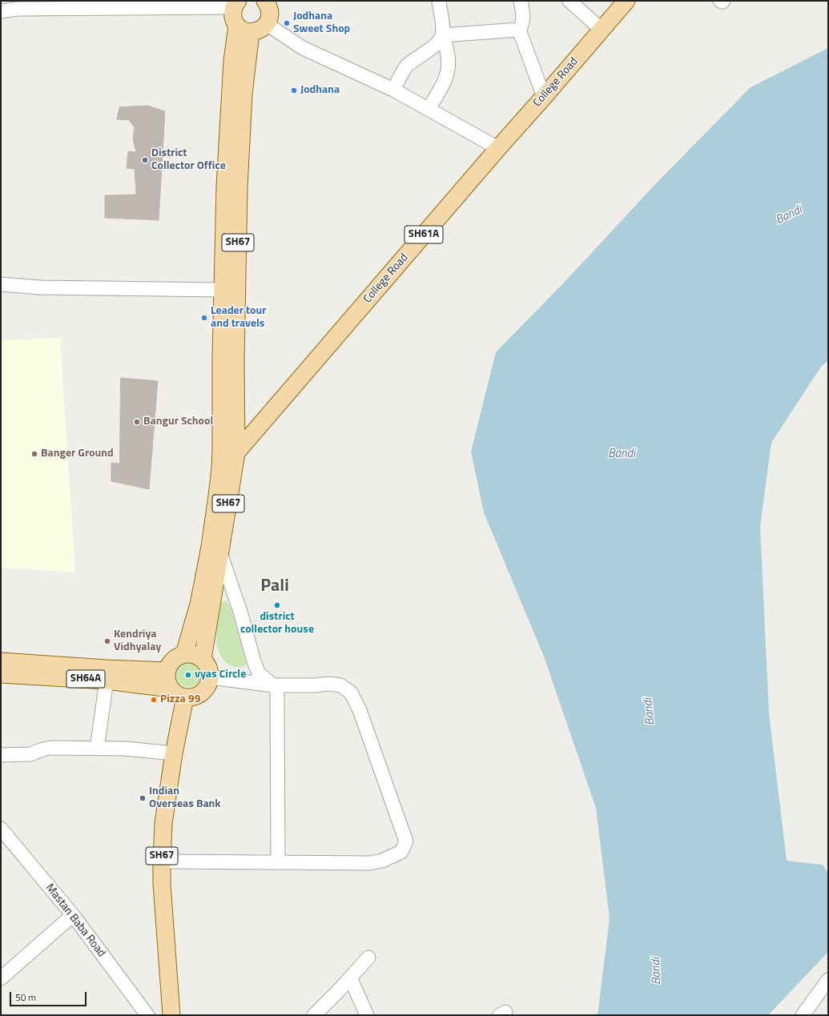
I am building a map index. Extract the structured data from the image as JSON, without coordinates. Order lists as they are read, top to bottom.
{
  "streets": {
    "main road": [
      "College Road",
      "SH61A",
      "SH67",
      "SH64A"
    ],
    "street": ["Mastan Baba Road"]
  },
  "crossings": [
    ["College Road", "SH67"],
    ["SH67", "SH64A"]
  ],
  "districts": ["Pali"],
  "water": ["Bandi"],
  "places": [
    "Jodhana Sweet Shop",
    "Jodhana",
    "District Collector Office",
    "Leader tour and travels",
    "Bangur School",
    "Banger Ground",
    "district collector house",
    "Kendriya Vidhyalay",
    "vyas Circle",
    "Pizza 99",
    "Indian Overseas Bank"
  ],
  "scale_bar": "50 m"
}
